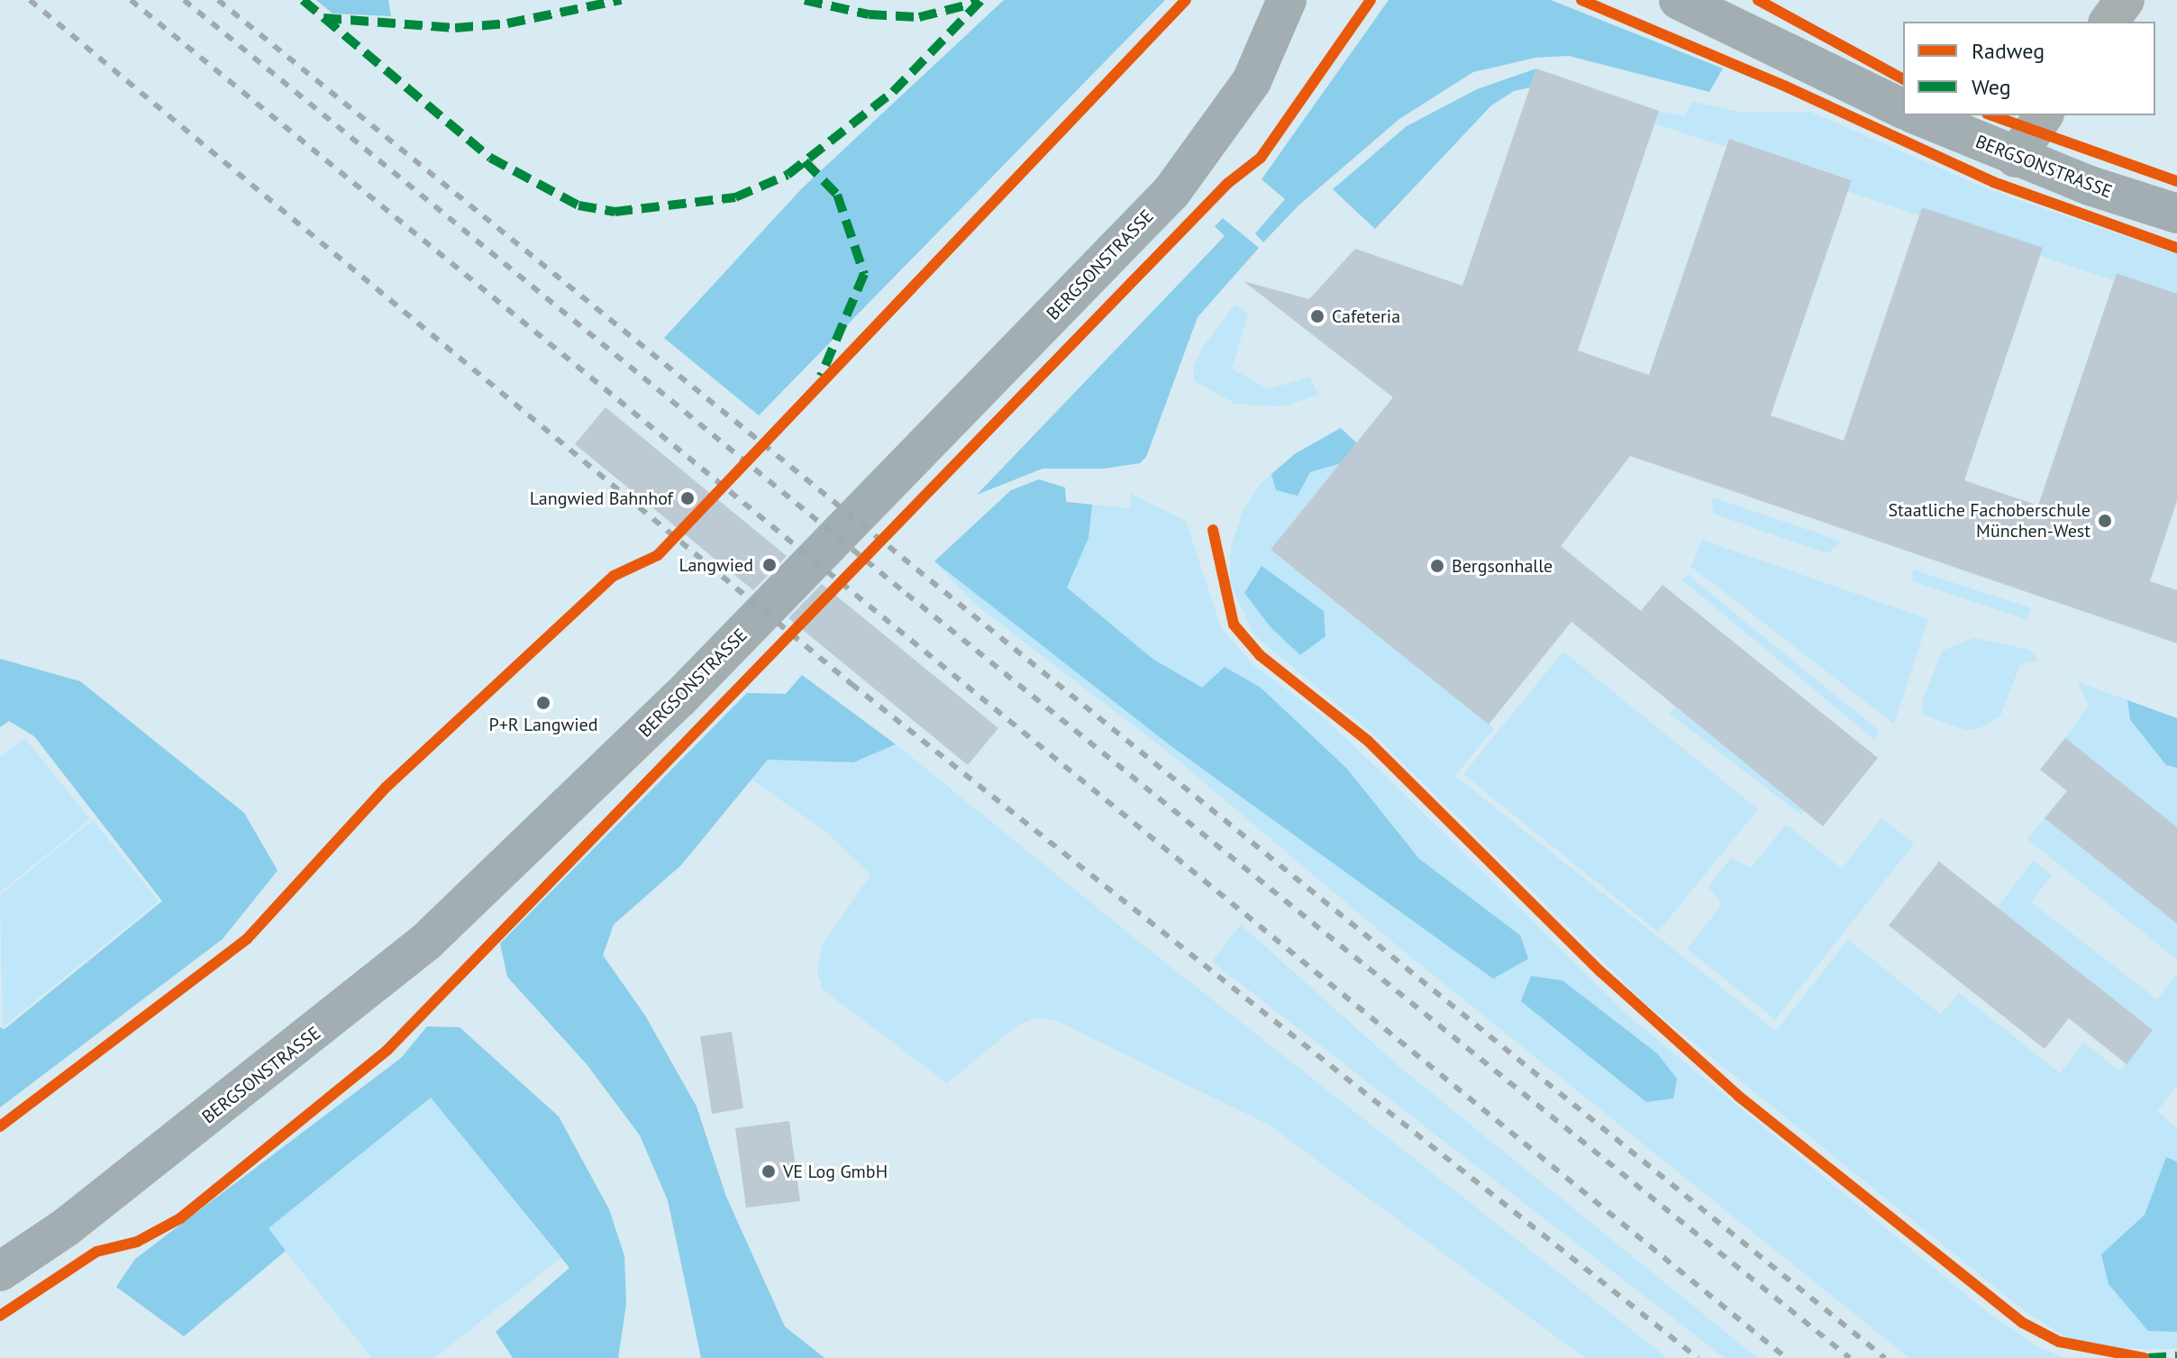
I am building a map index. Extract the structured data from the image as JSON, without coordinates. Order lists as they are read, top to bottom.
{
  "streets": {
    "street": ["BERGSONSTRASSE"]
  },
  "places": [
    "Cafeteria",
    "Langwied Bahnhof",
    "Staatliche Fachoberschule München-West",
    "Langwied",
    "Bergsonhalle",
    "P+R Langwied",
    "VE Log GmbH"
  ],
  "legend": ["Radweg", "Weg"]
}
